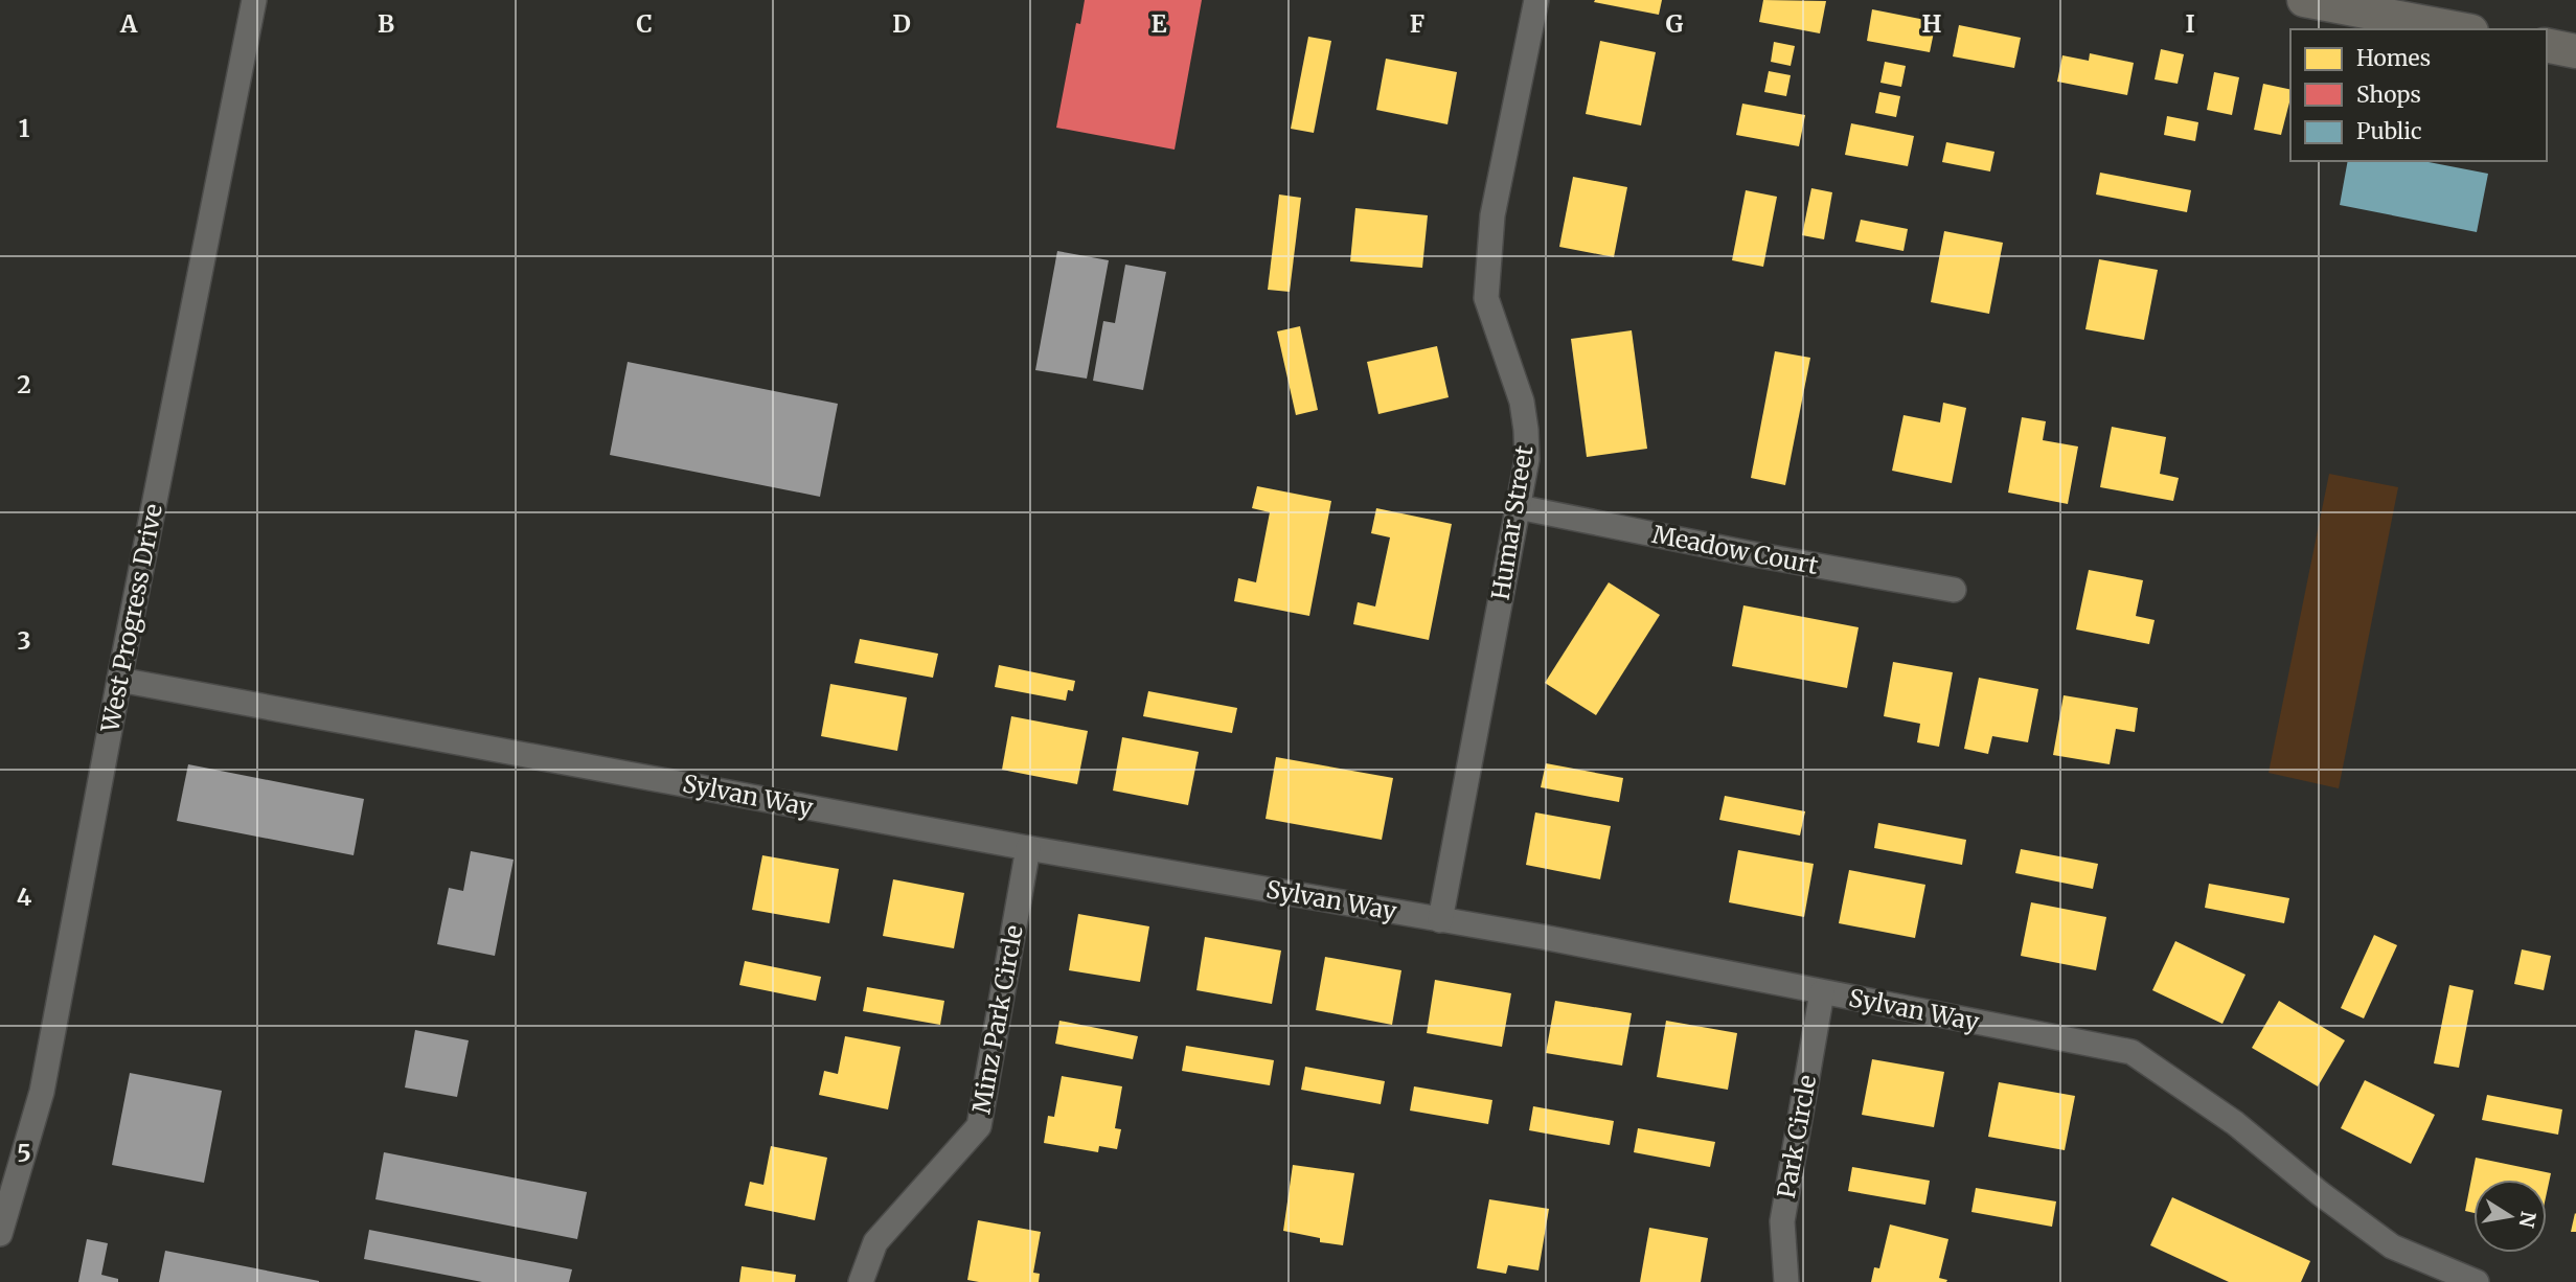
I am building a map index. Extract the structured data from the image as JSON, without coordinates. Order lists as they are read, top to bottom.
{
  "streets": {
    "street": [
      "Humar Street",
      "Meadow Court",
      "West Progress Drive",
      "Sylvan Way",
      "Minz Park Circle",
      "Park Circle"
    ]
  },
  "crossings": [
    ["Humar Street", "Meadow Court"],
    ["Humar Street", "Sylvan Way"],
    ["West Progress Drive", "Sylvan Way"],
    ["Sylvan Way", "Minz Park Circle"],
    ["Sylvan Way", "Park Circle"]
  ],
  "legend": ["Homes", "Shops", "Public"],
  "north": "right",
  "grid": {
    "columns": [
      "A",
      "B",
      "C",
      "D",
      "E",
      "F",
      "G",
      "H",
      "I"
    ],
    "rows": [
      "1",
      "2",
      "3",
      "4",
      "5"
    ]
  }
}
